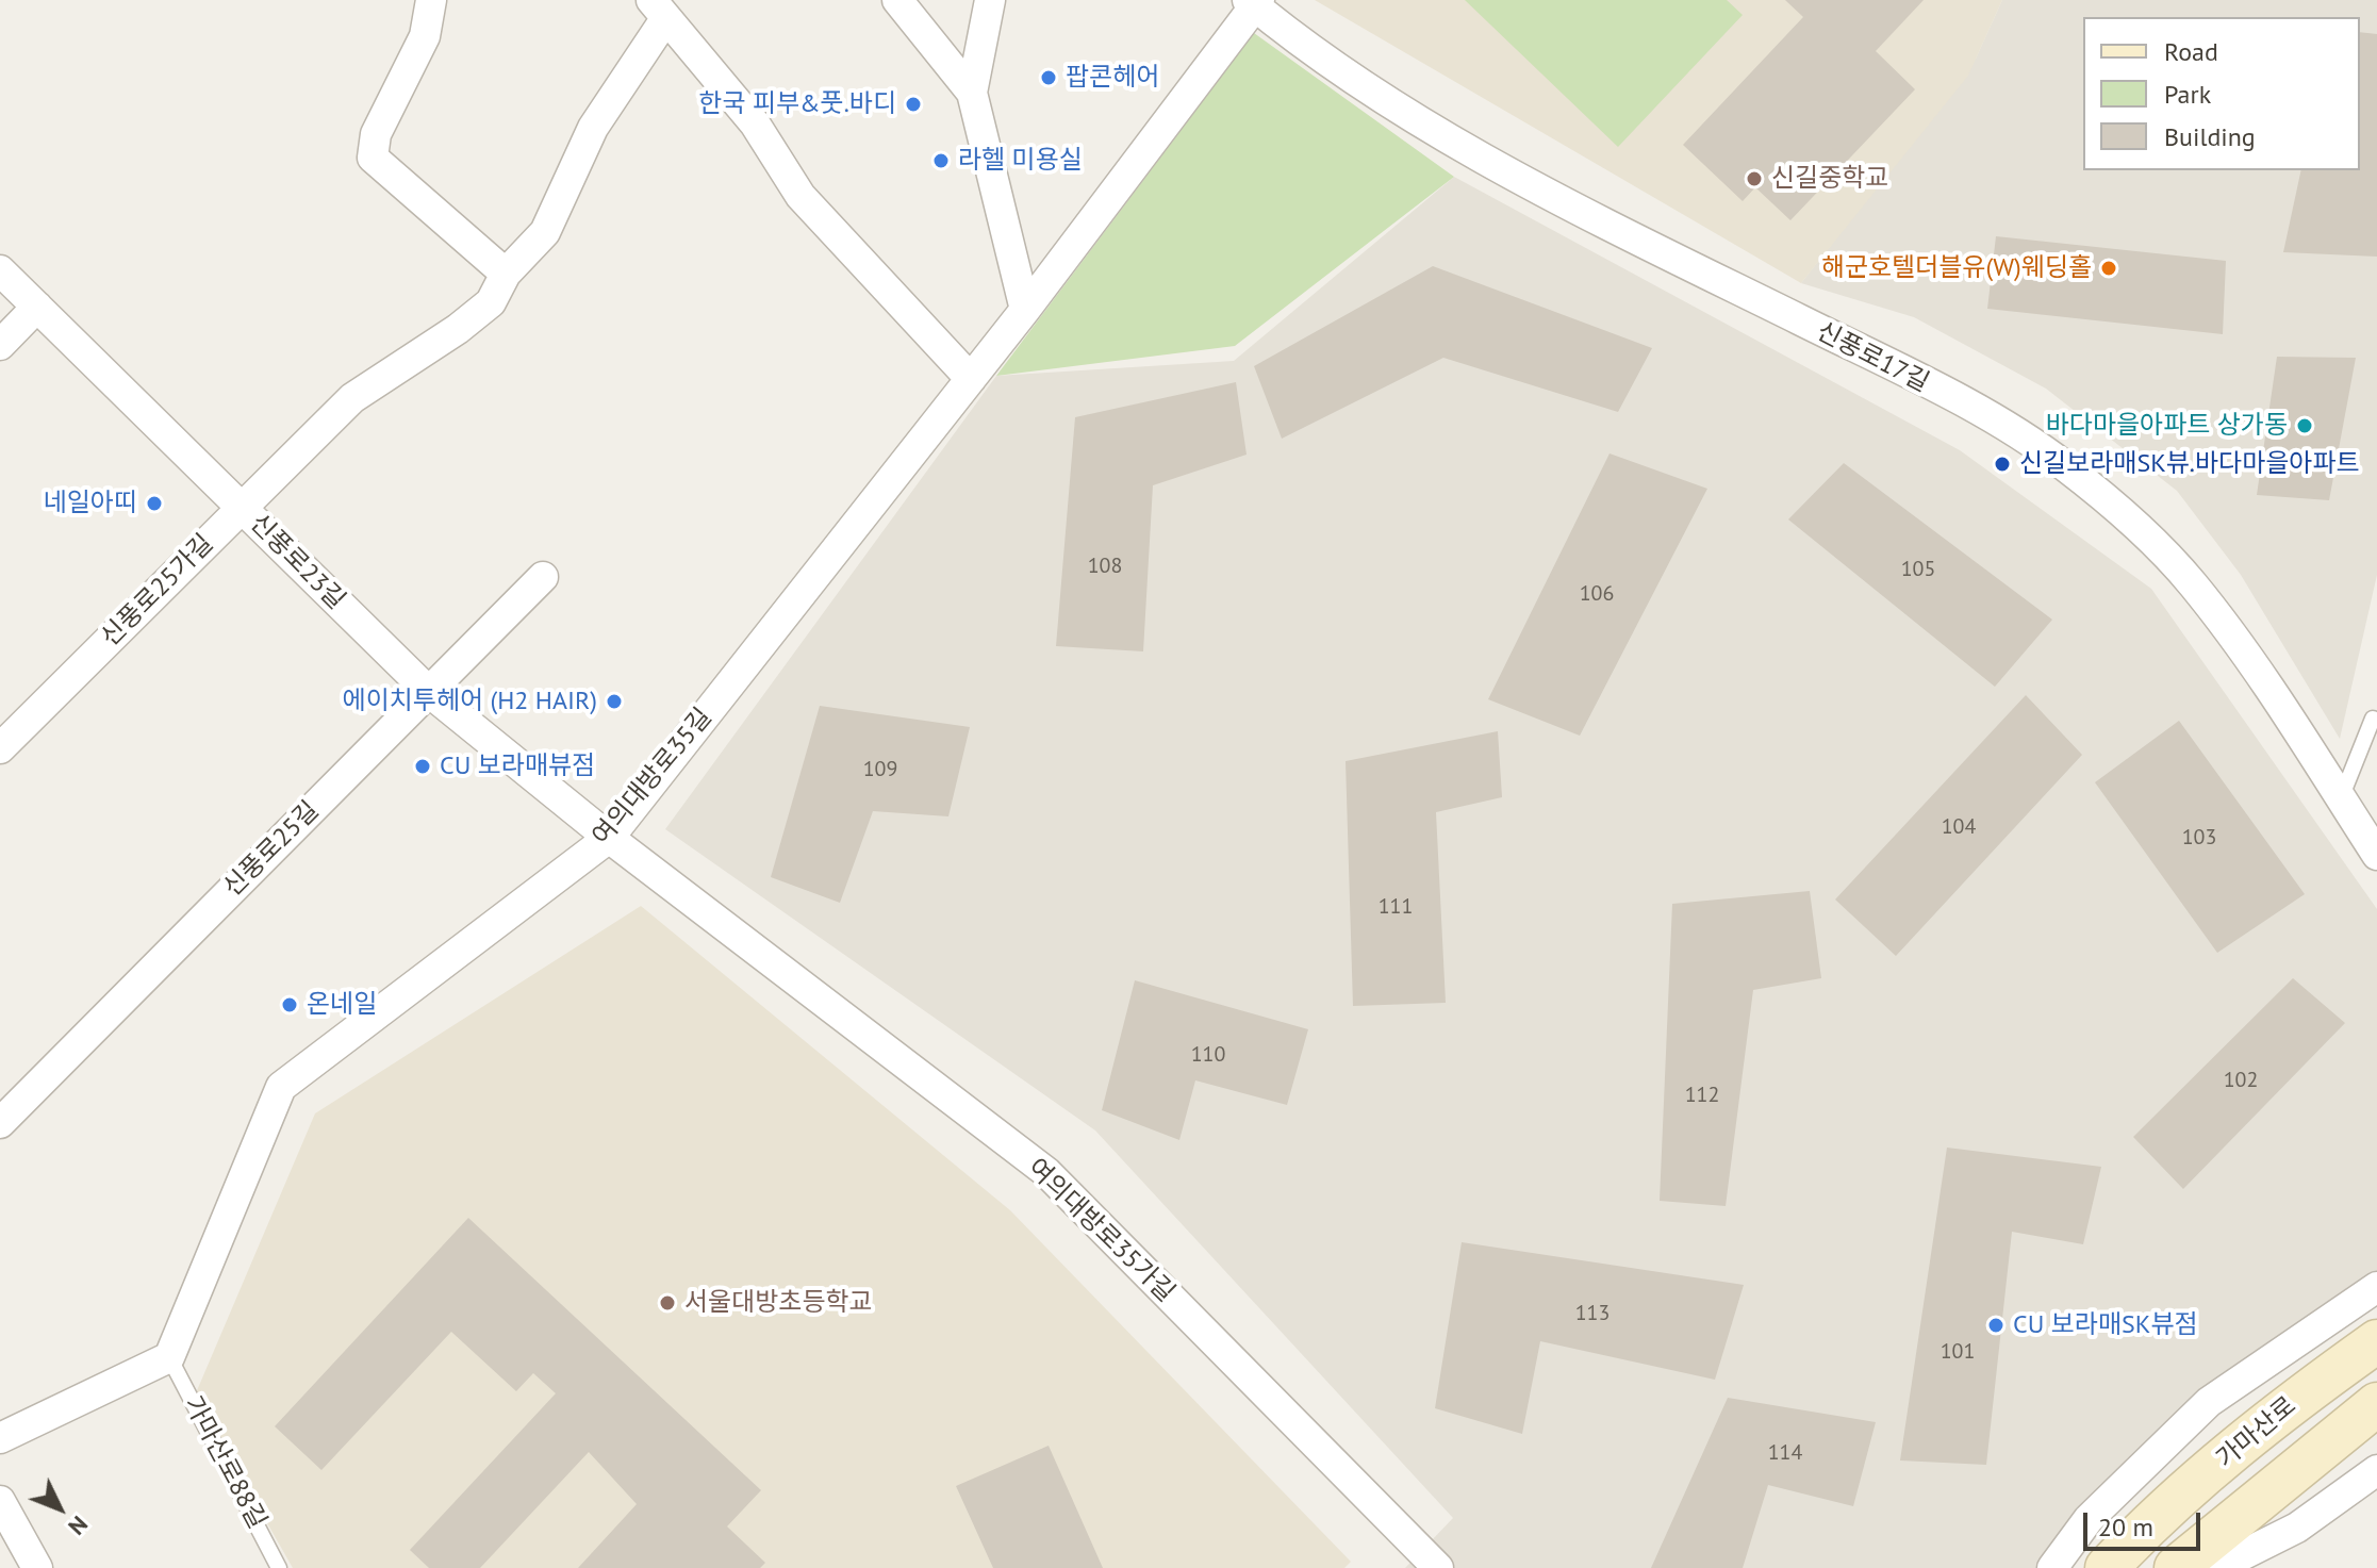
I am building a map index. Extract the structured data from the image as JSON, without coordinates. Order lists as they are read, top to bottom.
{
  "streets": {
    "main road": ["가마산로"],
    "street": [
      "신풍로17길",
      "신풍로23길",
      "신풍로25가길",
      "여의대방로35길",
      "신풍로25길",
      "여의대방로35가길"
    ],
    "lane": ["가마산로88길"]
  },
  "crossings": [
    ["신풍로17길", "여의대방로35길"],
    ["신풍로23길", "신풍로25가길"],
    ["신풍로23길", "여의대방로35길"],
    ["신풍로23길", "신풍로25길"],
    ["신풍로23길", "여의대방로35가길"],
    ["여의대방로35길", "여의대방로35가길"],
    ["여의대방로35길", "가마산로88길"]
  ],
  "places": [
    "팝콘헤어",
    "한국 피부&풋.바디",
    "라헬 미용실",
    "신길중학교",
    "해군호텔더블유(W)웨딩홀",
    "바다마을아파트 상가동",
    "신길보라매SK뷰.바다마을아파트",
    "네일아띠",
    "에이치투헤어 (H2 HAIR)",
    "CU 보라매뷰점",
    "온네일",
    "서울대방초등학교",
    "CU 보라매SK뷰점"
  ],
  "house_numbers": [
    "108",
    "105",
    "106",
    "109",
    "104",
    "103",
    "111",
    "110",
    "102",
    "112",
    "113",
    "101",
    "114"
  ],
  "legend": ["Road", "Park", "Building"],
  "scale_bar": "20 m",
  "north": "bottom right"
}
